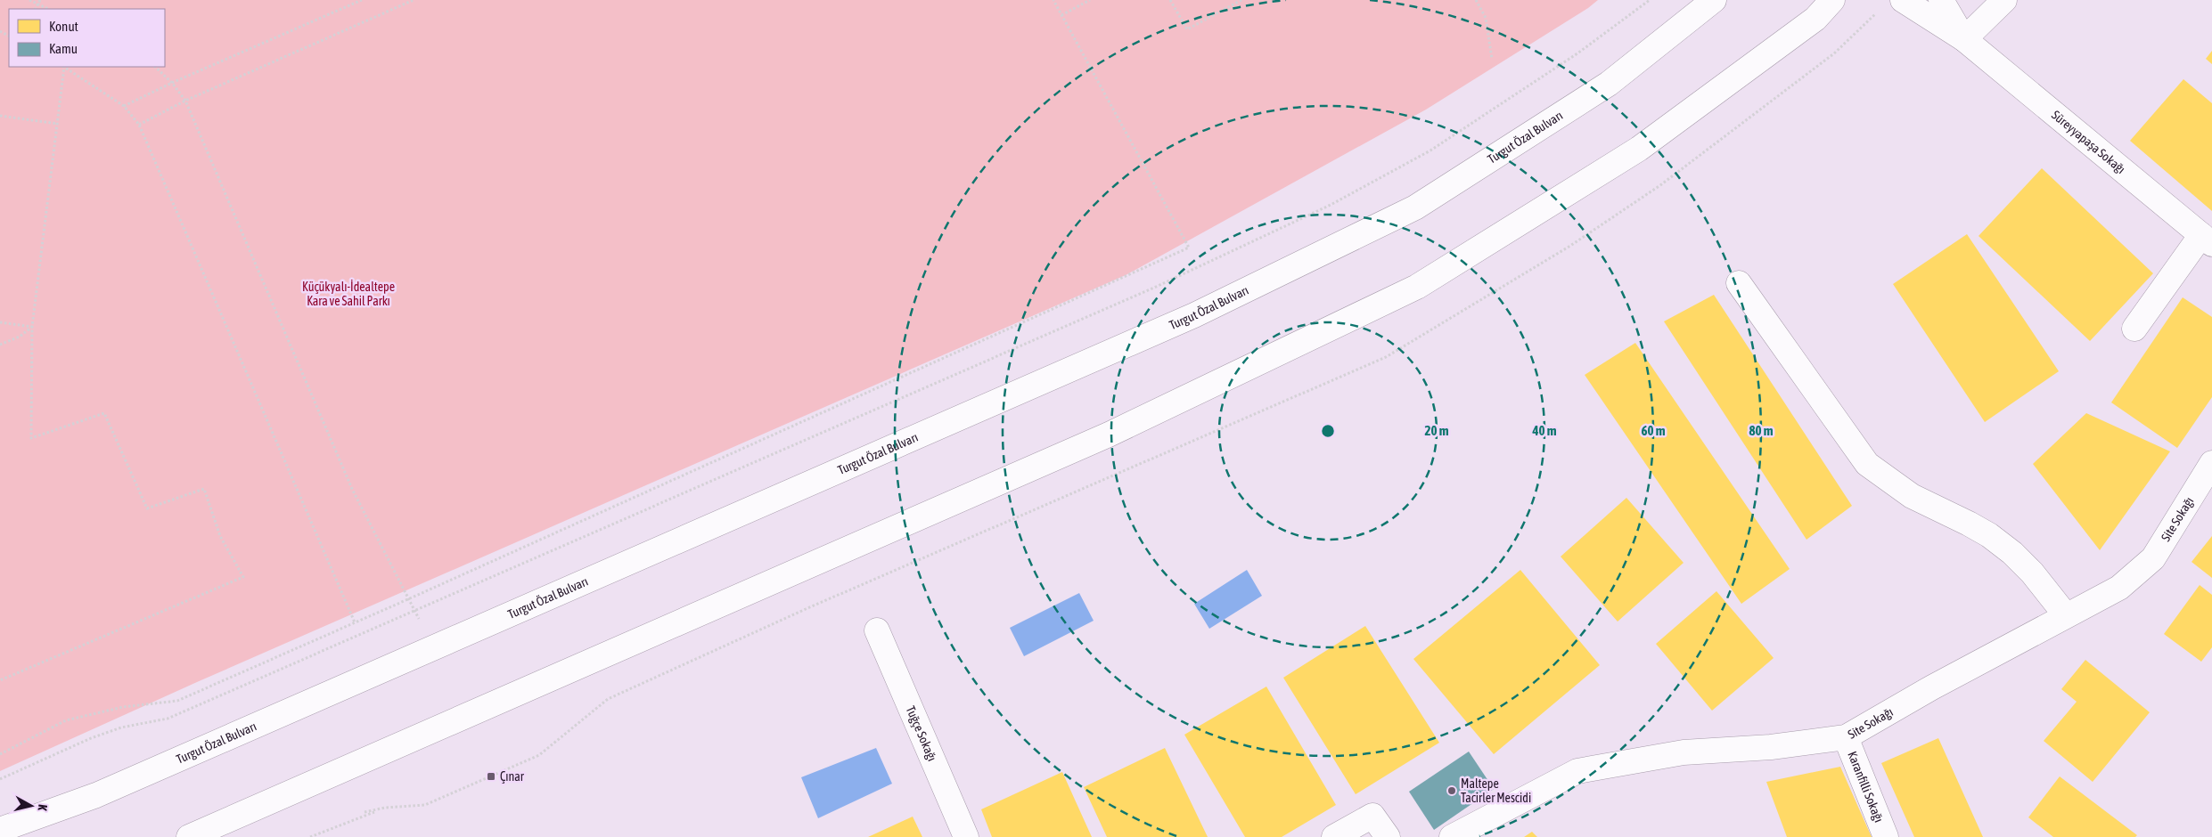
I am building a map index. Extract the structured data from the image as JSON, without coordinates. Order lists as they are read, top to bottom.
{
  "streets": {
    "main road": [
      "Turgut Özal Bulvarı",
      "Süreyyapaşa Sokağı",
      "Site Sokağı",
      "Tuğçe Sokağı",
      "Karanfilli Sokağı"
    ]
  },
  "crossings": [
    ["Site Sokağı", "Karanfilli Sokağı"]
  ],
  "parks": ["Küçükyalı-İdealtepe Kara ve Sahil Parkı"],
  "places": {
    "transit": ["Çınar"],
    "other": ["Maltepe Tacirler Mescidi"]
  },
  "legend": ["Konut", "Kamu"],
  "north": "right",
  "rings": [
    "20 m",
    "40 m",
    "60 m",
    "80 m"
  ]
}
